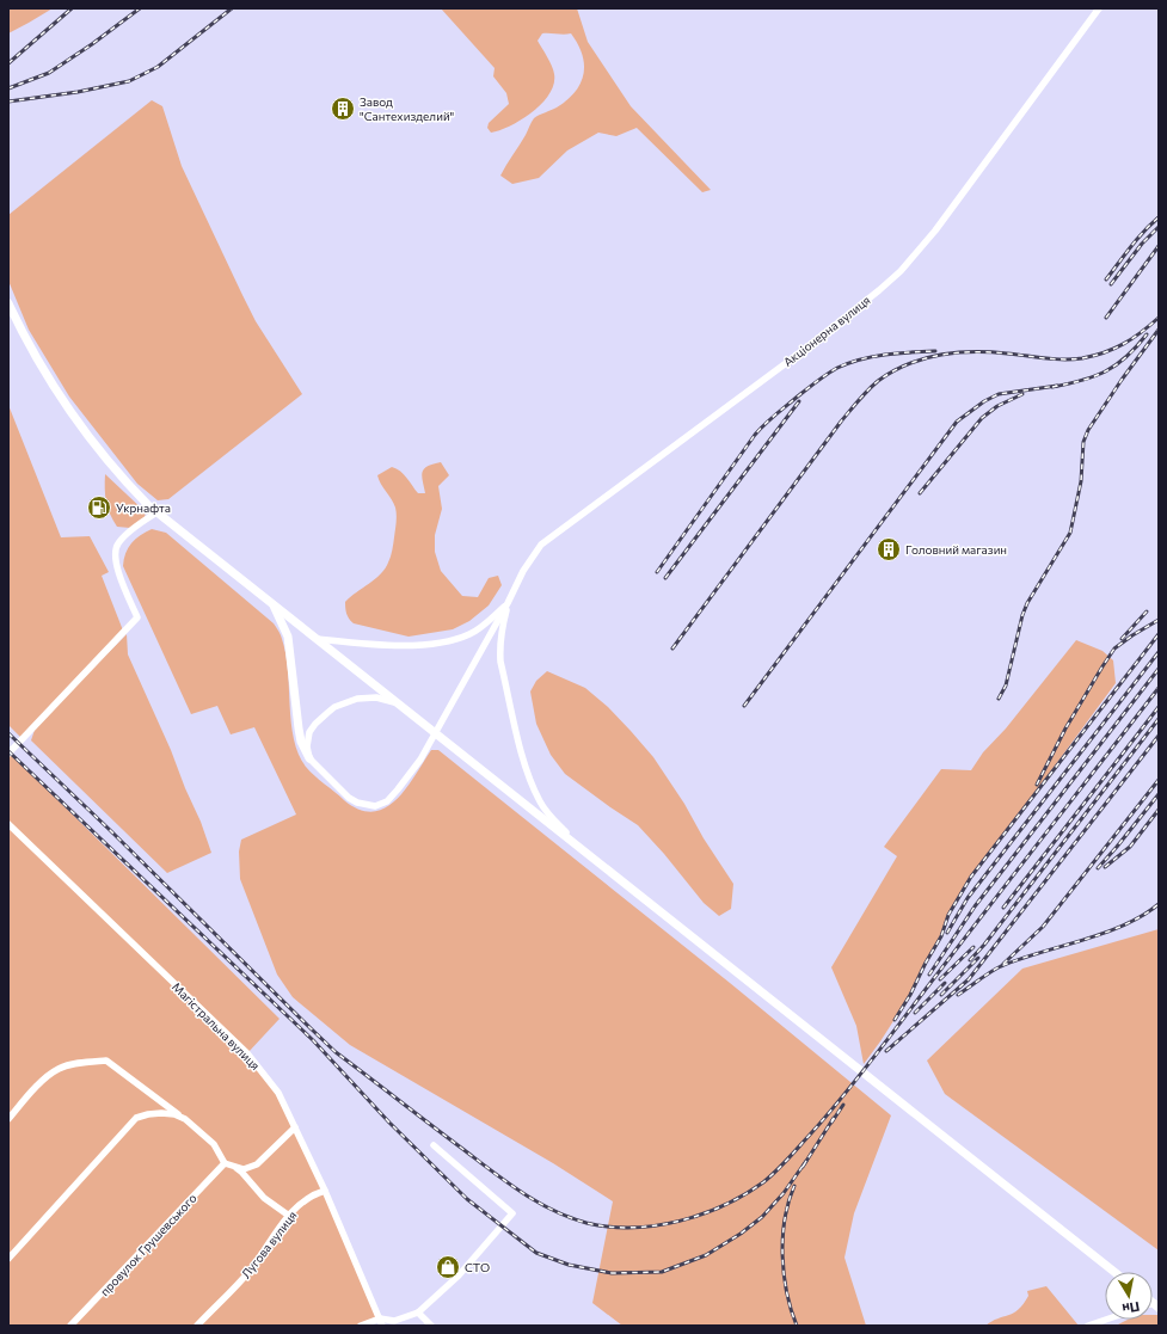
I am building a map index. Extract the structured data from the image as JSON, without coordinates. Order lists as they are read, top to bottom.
{
  "streets": {
    "street": [
      "Акціонерна вулиця",
      "Магістральна вулиця",
      "провулок Грушевського",
      "Лугова вулиця"
    ]
  },
  "crossings": [
    ["Магістральна вулиця", "Лугова вулиця"]
  ],
  "places": {
    "building": ["Завод \"Сантехизделий\"", "Головний магазин"],
    "fuel station": ["Укрнафта"],
    "shop": ["СТО"]
  },
  "north": "bottom"
}
